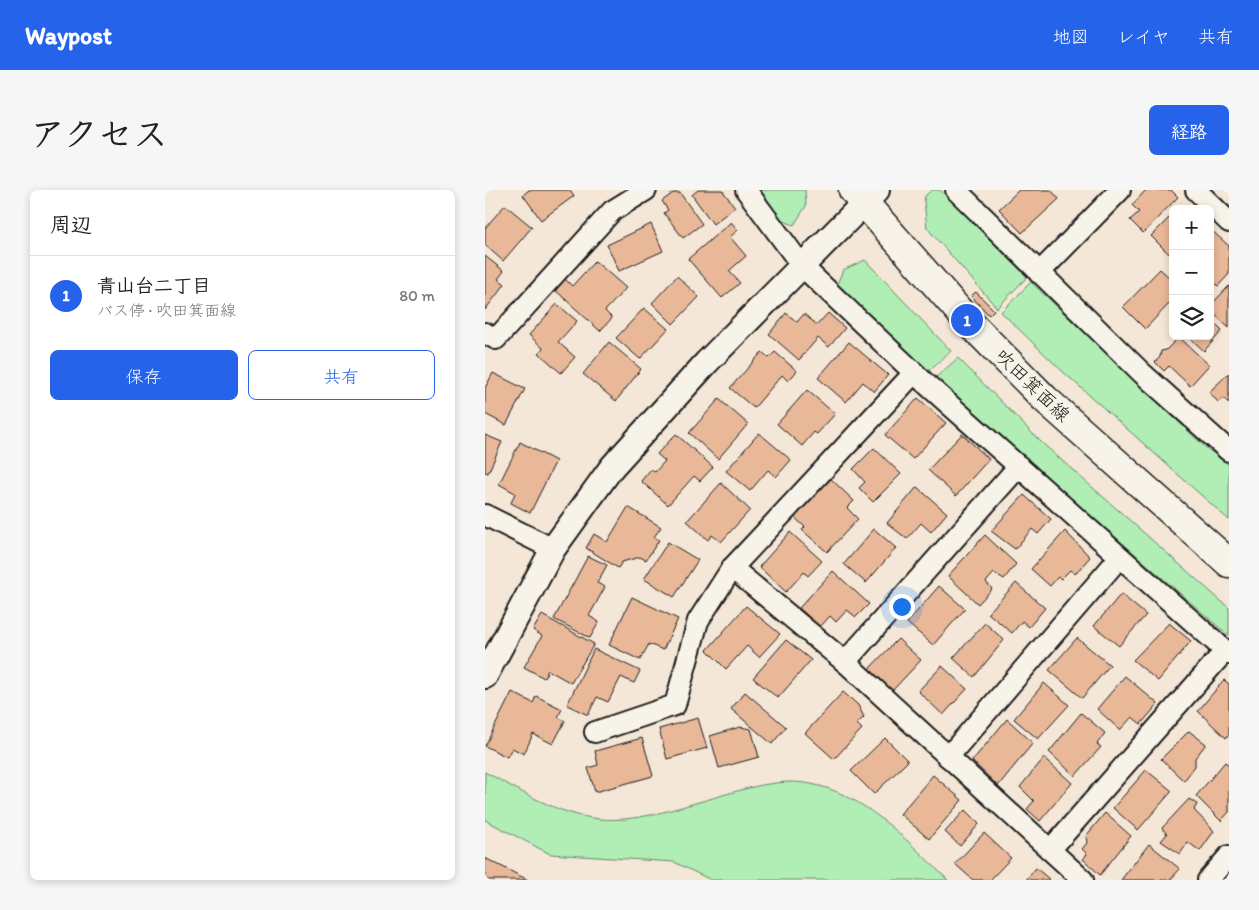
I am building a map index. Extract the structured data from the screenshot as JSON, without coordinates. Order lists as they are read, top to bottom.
{
  "streets": {
    "main road": ["吹田箕面線"]
  },
  "page": {
    "header": "Waypost",
    "nav": ["地図", "レイヤ", "共有"],
    "title": "アクセス",
    "buttons": [
      "経路",
      ["保存", "共有"]
    ],
    "heading": "周辺",
    "map_buttons": ["+", "−"],
    "list": [
      {
        "mark": "1",
        "name": "青山台二丁目",
        "note": "バス停 · 吹田箕面線",
        "value": "80 m"
      }
    ],
    "pins": "1"
  }
}
